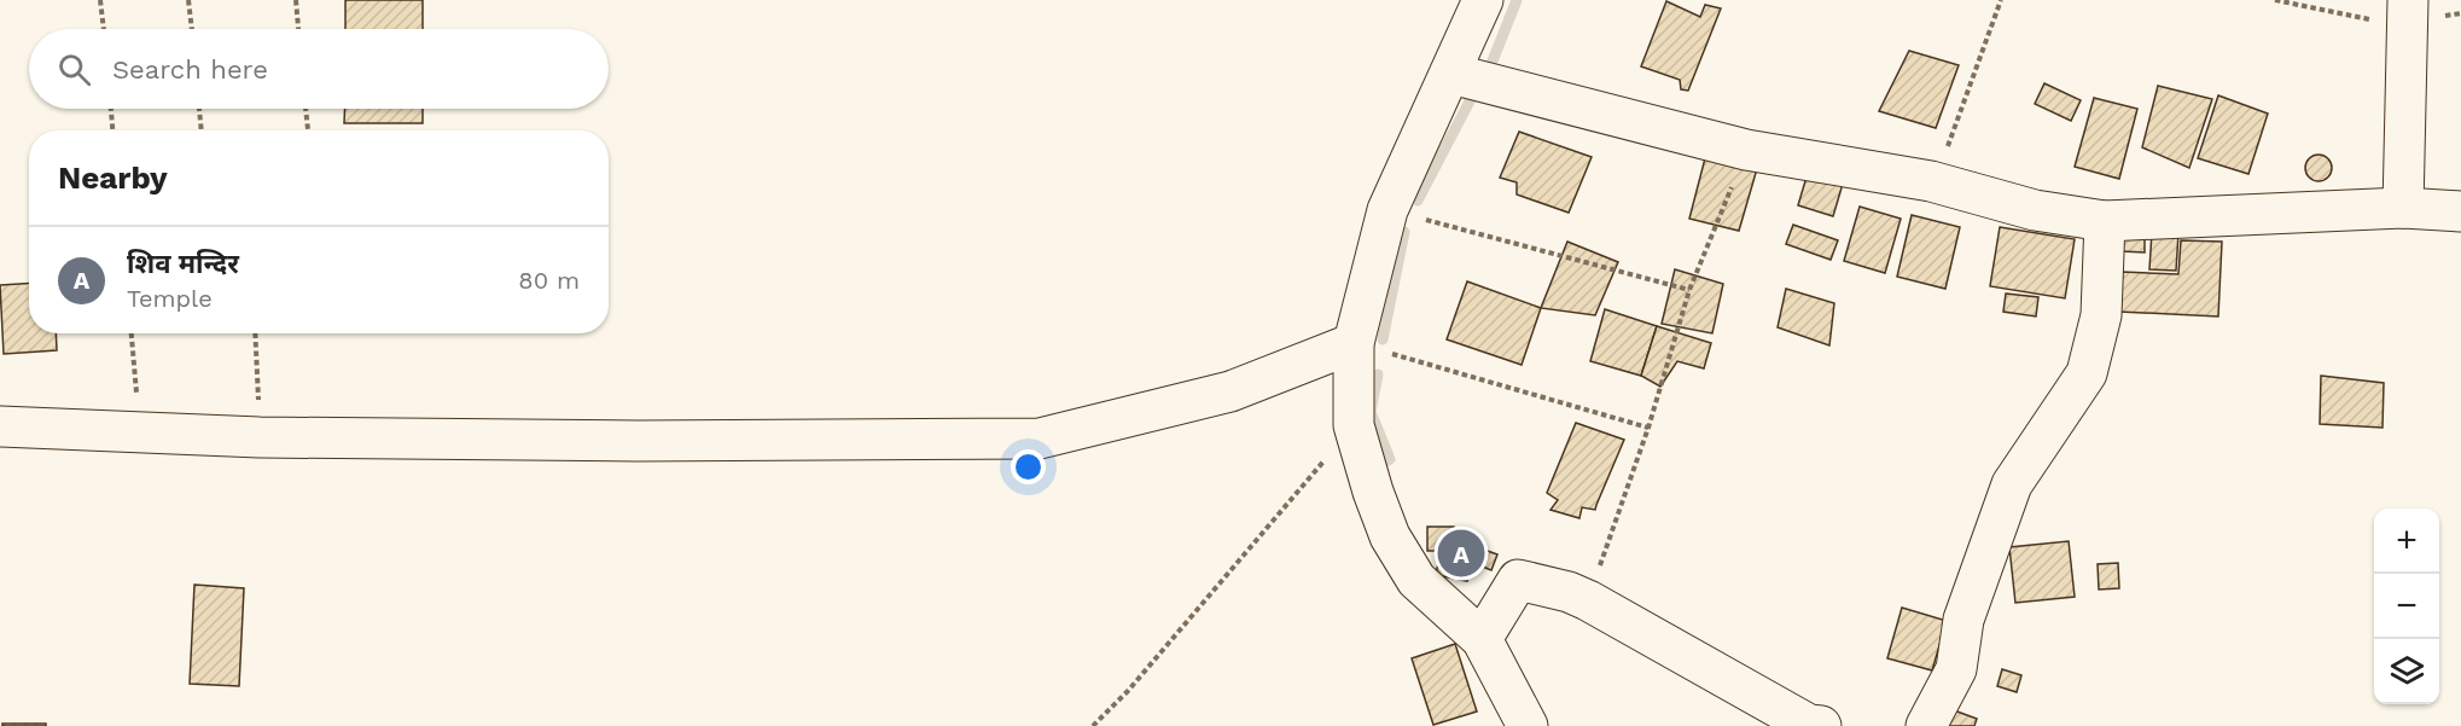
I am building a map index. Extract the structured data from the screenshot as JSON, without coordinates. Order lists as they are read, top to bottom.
{
  "page": {
    "search": "Search here",
    "heading": "Nearby",
    "list": [
      {
        "mark": "A",
        "name": "शिव मन्दिर",
        "note": "Temple",
        "value": "80 m"
      }
    ],
    "map_buttons": ["+", "−"],
    "pins": "A"
  }
}
